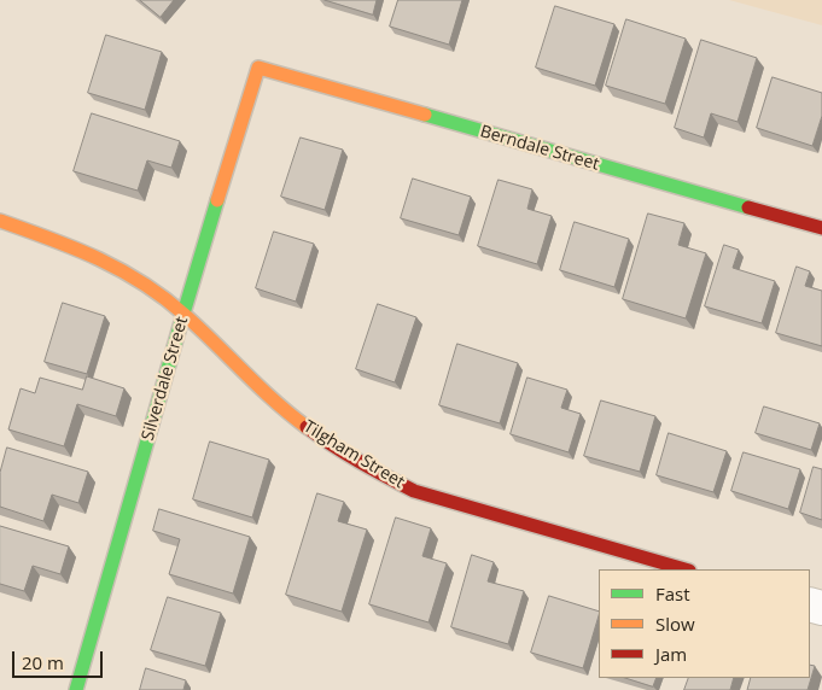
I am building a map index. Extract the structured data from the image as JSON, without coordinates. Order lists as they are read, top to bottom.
{
  "streets": {
    "street": ["Berndale Street", "Silverdale Street", "Tilgham Street"]
  },
  "crossings": [
    ["Berndale Street", "Silverdale Street"],
    ["Silverdale Street", "Tilgham Street"]
  ],
  "legend": ["Fast", "Slow", "Jam"],
  "scale_bar": "20 m"
}
